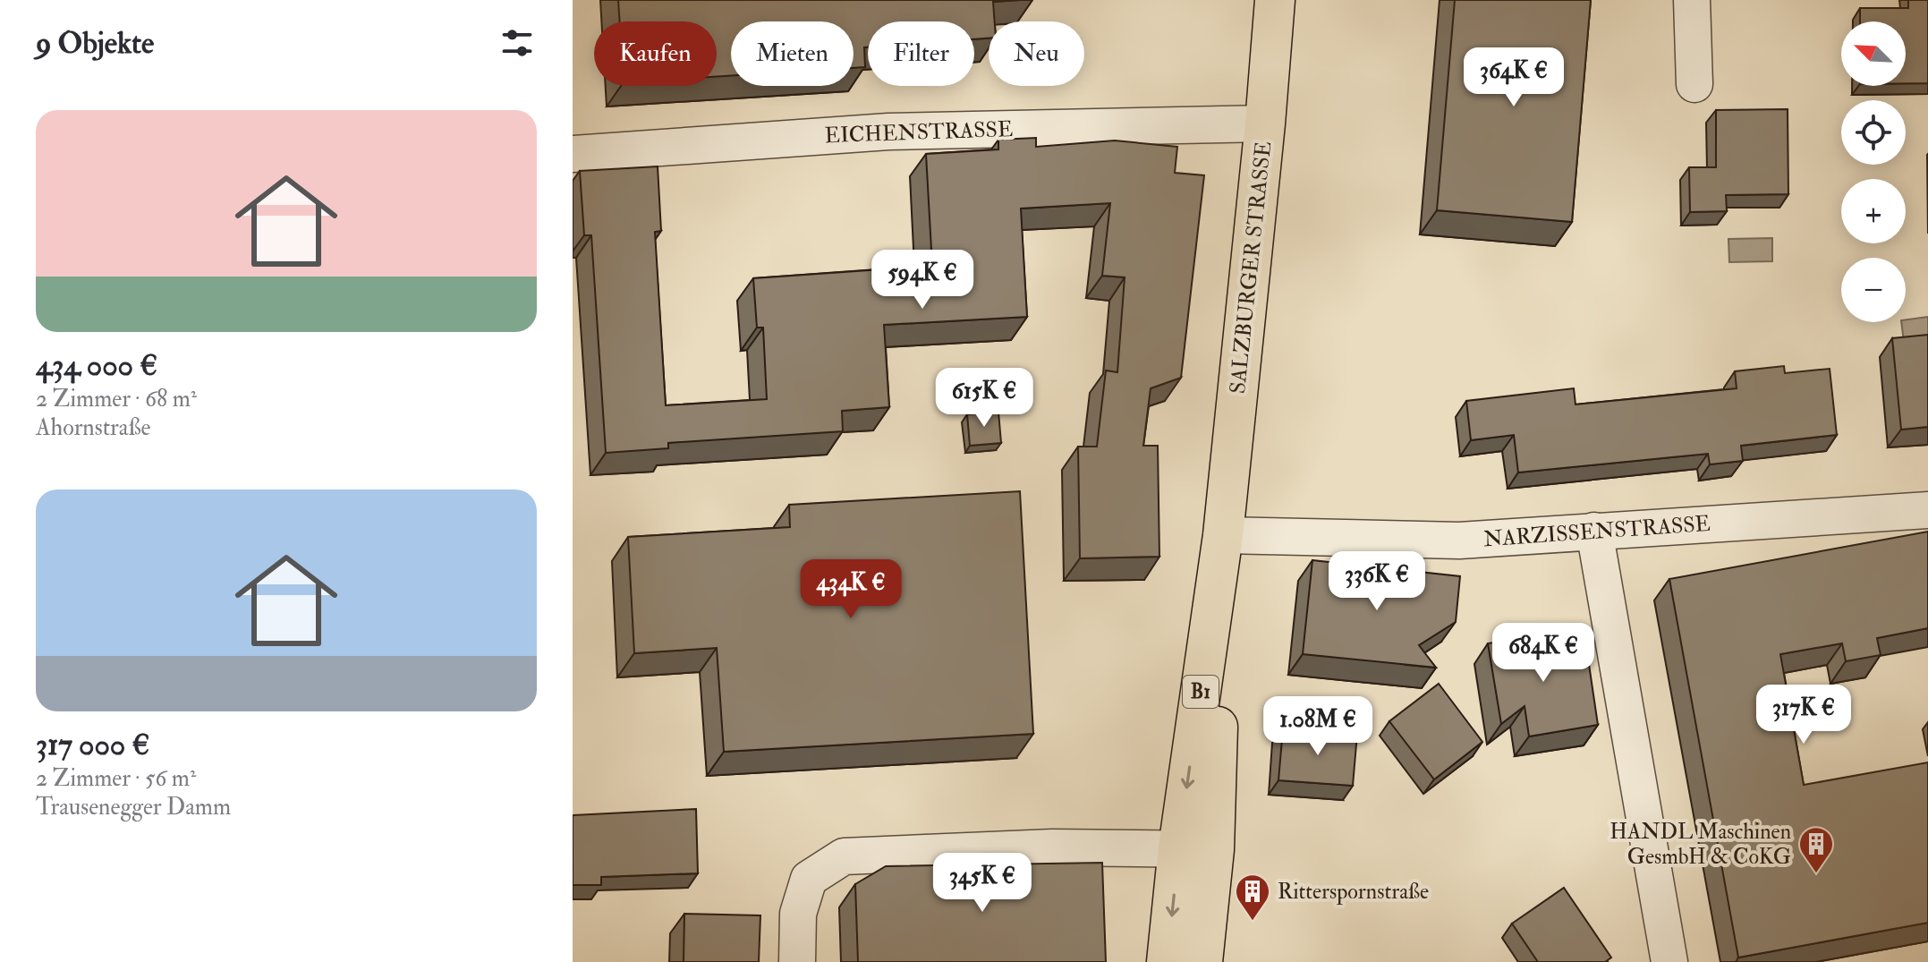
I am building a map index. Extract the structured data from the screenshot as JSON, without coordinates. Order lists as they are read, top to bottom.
{
  "streets": {
    "main road": ["SALZBURGER STRASSE", "B1"],
    "street": ["EICHENSTRASSE", "NARZISSENSTRASSE"]
  },
  "crossings": [
    ["EICHENSTRASSE", "SALZBURGER STRASSE"],
    ["SALZBURGER STRASSE", "NARZISSENSTRASSE"]
  ],
  "places": {
    "building": ["HANDL Maschinen GesmbH & CoKG", "Ritterspornstraße"]
  },
  "north": "top left",
  "page": {
    "heading": "9 Objekte",
    "map_buttons": ["+", "−"],
    "chip": [
      "Kaufen",
      "Mieten",
      "Filter",
      "Neu"
    ],
    "price": [
      "364K €",
      "594K €",
      "615K €",
      "336K €",
      "434K €",
      "684K €",
      "317K €",
      "1.08M €",
      "345K €"
    ],
    "list": [
      {
        "name": "434 000 €",
        "note": "2 Zimmer · 68 m² · Ahornstraße"
      },
      {
        "name": "317 000 €",
        "note": "2 Zimmer · 56 m² · Trausenegger Damm"
      }
    ]
  }
}
